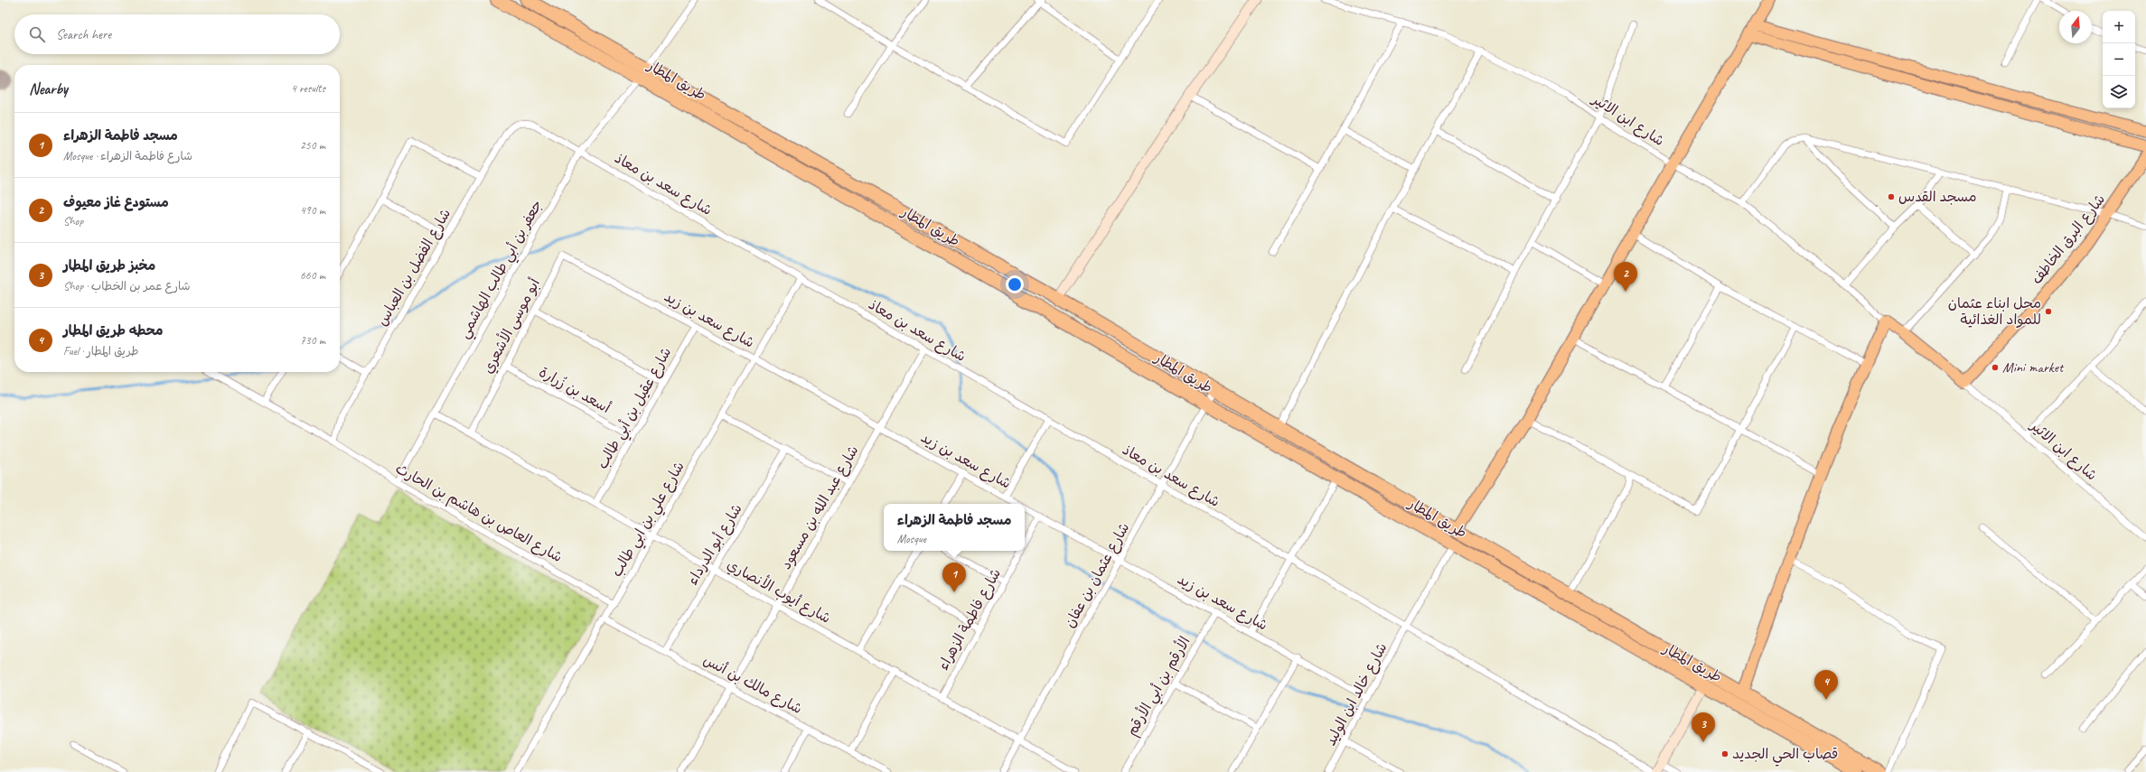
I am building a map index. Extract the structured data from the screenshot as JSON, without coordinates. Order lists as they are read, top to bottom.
{
  "streets": {
    "highway": ["طريق المطار"],
    "main road": ["شارع البرق الخاطف"],
    "street": [
      "شارع ابن الاثير",
      "شارع سعد بن معاذ",
      "شارع الفضل بن العباس",
      "جعفر بن أبي طالب الهاشمي",
      "شارع سعد بن زيد",
      "أبو موسى الأشعري",
      "أسعد بن زُرارة",
      "شارع عقيل بن أبي طالب",
      "شارع عبد الله بن مسعود",
      "شارع العاص بن هاشم بن الحارث",
      "شارع علي بن ابي طالب",
      "شارع أبو الدرداء",
      "شارع عثمان بن عفان",
      "شارع أيوب الأنصاري",
      "شارع فاطمة الزهراء",
      "شارع مالك بن أنس",
      "الأرقم بن أبي الأرقم",
      "شارع خالد ابن الوليد"
    ]
  },
  "crossings": [
    ["طريق المطار", "جعفر بن أبي طالب الهاشمي"],
    ["طريق المطار", "شارع عثمان بن عفان"],
    ["طريق المطار", "شارع خالد ابن الوليد"],
    ["شارع ابن الاثير", "شارع البرق الخاطف"],
    ["شارع سعد بن معاذ", "شارع الفضل بن العباس"],
    ["شارع سعد بن معاذ", "جعفر بن أبي طالب الهاشمي"],
    ["شارع سعد بن معاذ", "شارع عبد الله بن مسعود"],
    ["شارع سعد بن معاذ", "شارع علي بن ابي طالب"],
    ["شارع سعد بن معاذ", "شارع عثمان بن عفان"],
    ["شارع سعد بن معاذ", "شارع خالد ابن الوليد"],
    ["شارع الفضل بن العباس", "شارع العاص بن هاشم بن الحارث"],
    ["جعفر بن أبي طالب الهاشمي", "شارع العاص بن هاشم بن الحارث"],
    ["جعفر بن أبي طالب الهاشمي", "شارع أيوب الأنصاري"],
    ["شارع سعد بن زيد", "أبو موسى الأشعري"],
    ["شارع سعد بن زيد", "شارع عقيل بن أبي طالب"],
    ["شارع سعد بن زيد", "شارع عبد الله بن مسعود"],
    ["شارع سعد بن زيد", "شارع علي بن ابي طالب"],
    ["شارع سعد بن زيد", "شارع عثمان بن عفان"],
    ["شارع سعد بن زيد", "شارع فاطمة الزهراء"],
    ["شارع سعد بن زيد", "الأرقم بن أبي الأرقم"],
    ["شارع سعد بن زيد", "شارع خالد ابن الوليد"],
    ["أبو موسى الأشعري", "أسعد بن زُرارة"],
    ["أبو موسى الأشعري", "شارع أيوب الأنصاري"],
    ["أسعد بن زُرارة", "شارع عقيل بن أبي طالب"],
    ["شارع عقيل بن أبي طالب", "شارع أيوب الأنصاري"],
    ["شارع عبد الله بن مسعود", "شارع أيوب الأنصاري"],
    ["شارع عبد الله بن مسعود", "شارع مالك بن أنس"],
    ["شارع العاص بن هاشم بن الحارث", "شارع علي بن ابي طالب"],
    ["شارع علي بن ابي طالب", "شارع أيوب الأنصاري"],
    ["شارع علي بن ابي طالب", "شارع مالك بن أنس"],
    ["شارع أبو الدرداء", "شارع أيوب الأنصاري"],
    ["شارع أبو الدرداء", "شارع مالك بن أنس"],
    ["شارع عثمان بن عفان", "شارع أيوب الأنصاري"],
    ["شارع أيوب الأنصاري", "شارع فاطمة الزهراء"]
  ],
  "places": [
    "مسجد القدس",
    "محل ابناء عثمان للمواد الغذائية",
    "Mini market",
    "قصاب الحي الجديد"
  ],
  "north": "top",
  "page": {
    "map_buttons": ["+", "−"],
    "search": "Search here",
    "heading": ["Nearby", "4 results"],
    "list": [
      {
        "mark": "1",
        "name": "مسجد فاطمة الزهراء",
        "note": "Mosque · شارع فاطمة الزهراء",
        "value": "250 m"
      },
      {
        "mark": "2",
        "name": "مستودع غاز معيوف",
        "note": "Shop",
        "value": "490 m"
      },
      {
        "mark": "3",
        "name": "مخبز طريق المطار",
        "note": "Shop · شارع عمر بن الخطاب",
        "value": "660 m"
      },
      {
        "mark": "4",
        "name": "محطه طريق المطار",
        "note": "Fuel · طريق المطار",
        "value": "730 m"
      }
    ],
    "pins": [
      "2",
      "1",
      "4",
      "3"
    ],
    "popup": ["مسجد فاطمة الزهراء", "Mosque"]
  }
}
